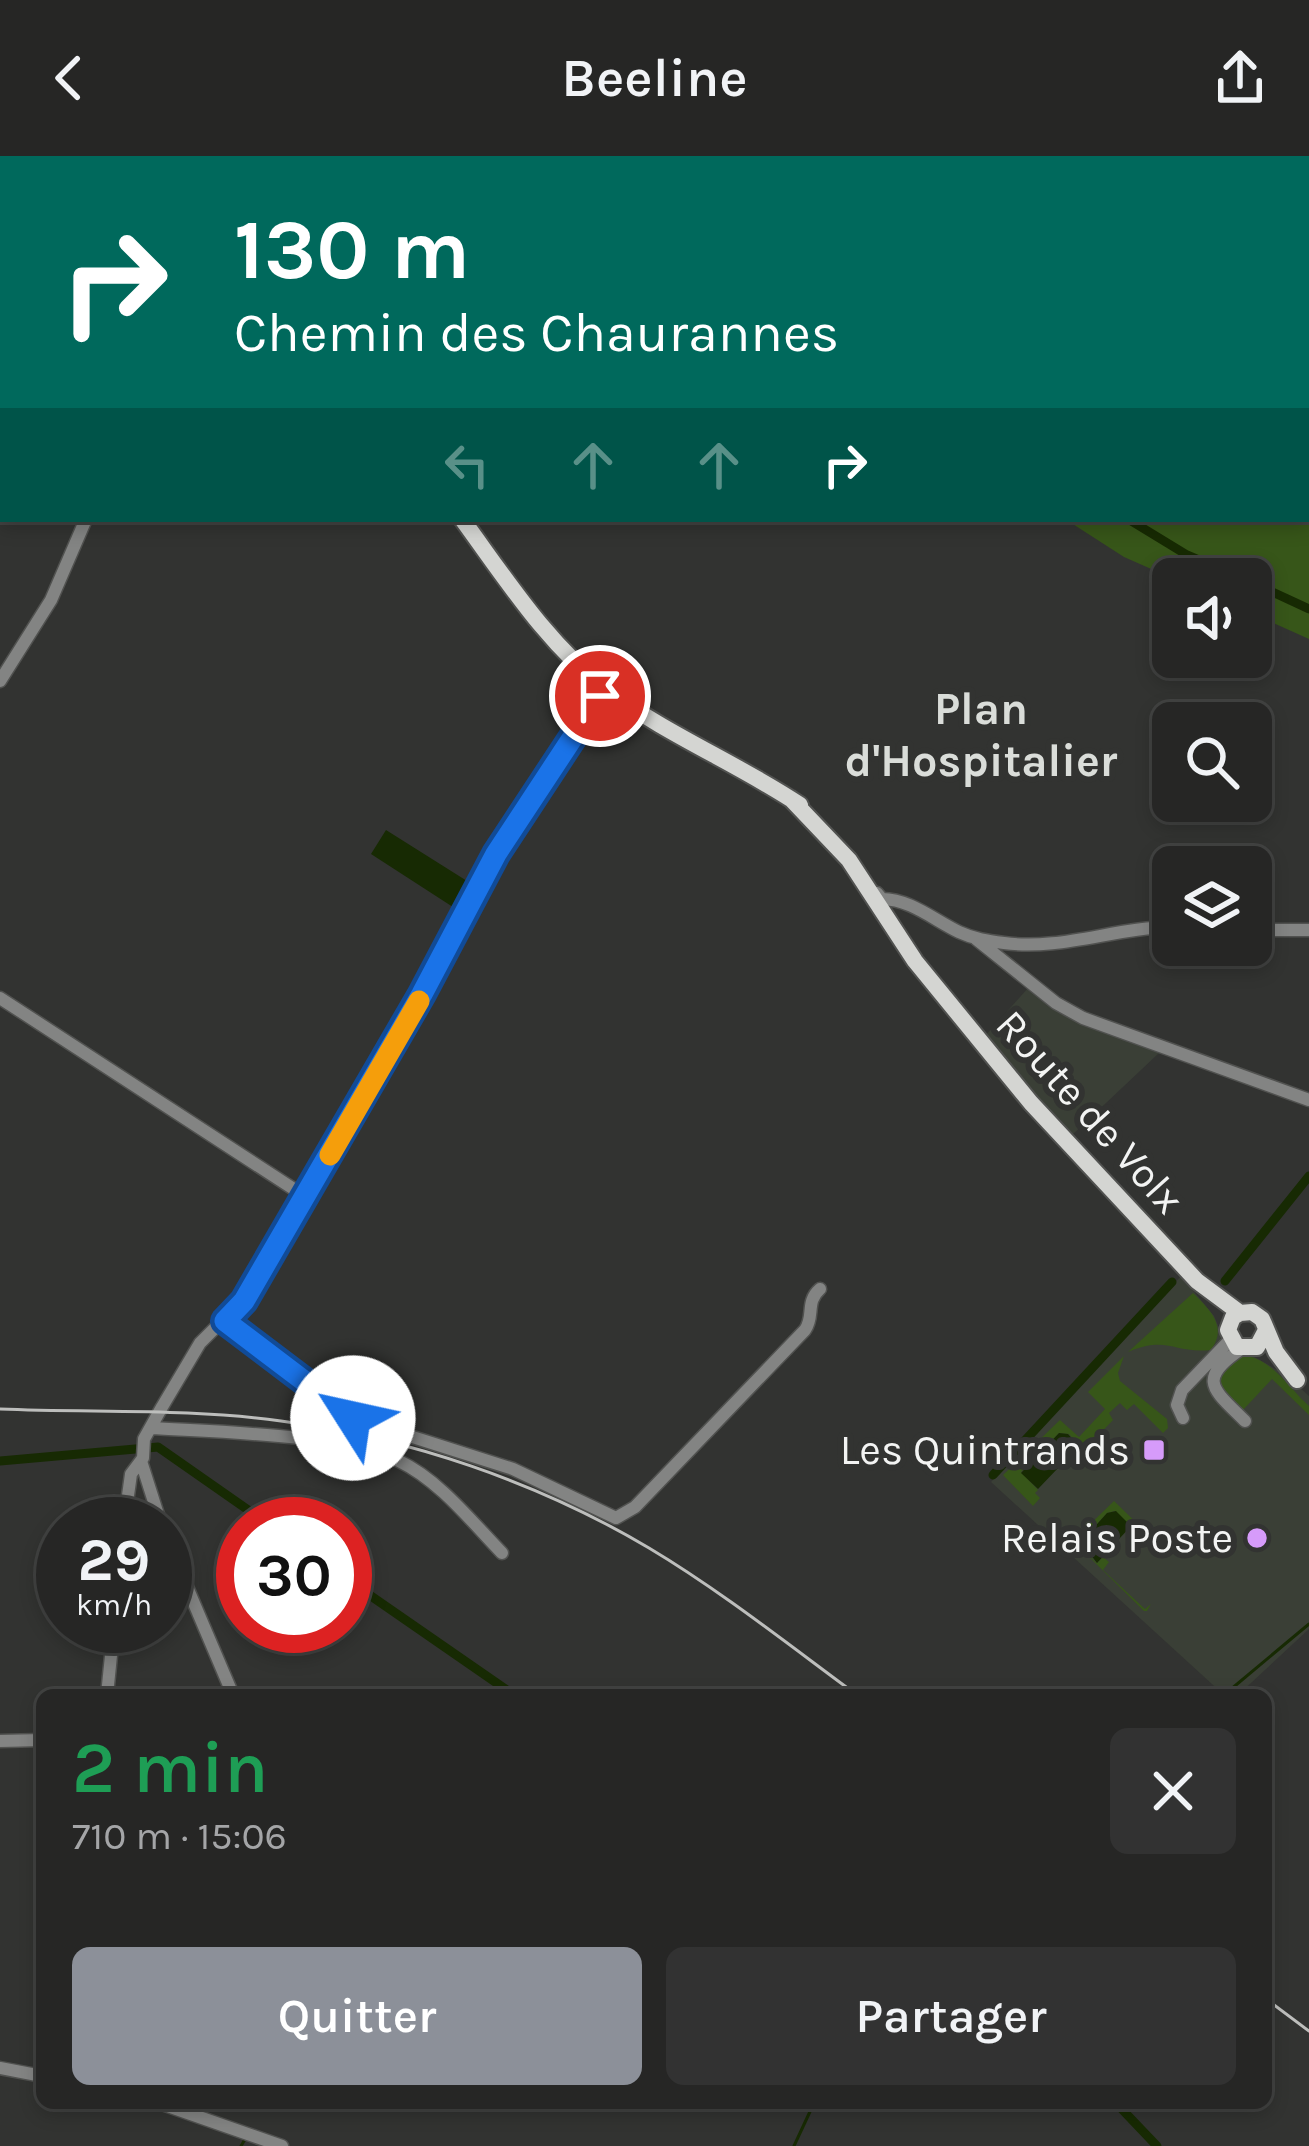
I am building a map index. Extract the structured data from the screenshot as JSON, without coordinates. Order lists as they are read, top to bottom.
{
  "streets": {
    "main road": ["Route de Volx"]
  },
  "districts": ["Plan d'Hospitalier"],
  "places": {
    "transit": ["Les Quintrands"],
    "other": ["Relais Poste"]
  },
  "page": {
    "header": "Beeline",
    "turn": ["130 m", "Chemin des Chaurannes"],
    "speed": "29 km/h",
    "limit": "30",
    "heading": ["2 min", "710 m · 15:06"],
    "buttons": ["Quitter", "Partager"]
  }
}
